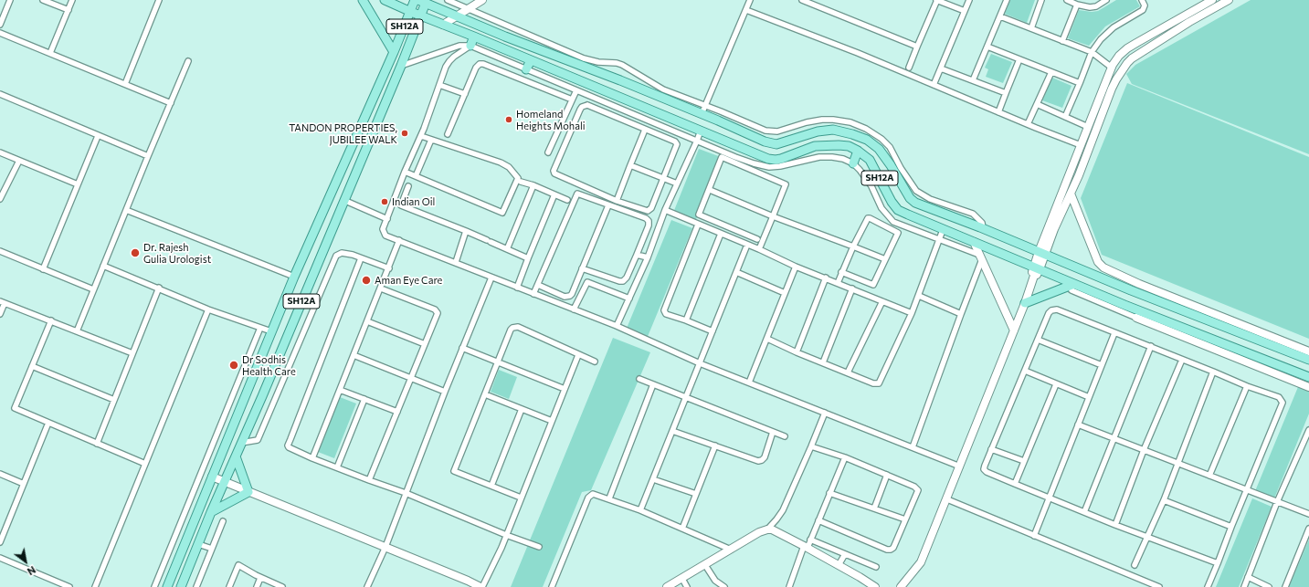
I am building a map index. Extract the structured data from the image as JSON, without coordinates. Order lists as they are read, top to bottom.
{
  "streets": {
    "main road": ["SH12A"]
  },
  "places": [
    "Homeland Heights Mohali",
    "TANDON PROPERTIES, JUBILEE WALK",
    "Indian Oil",
    "Dr. Rajesh Gulia Urologist",
    "Aman Eye Care",
    "Dr Sodhis Health Care"
  ],
  "north": "bottom right"
}
